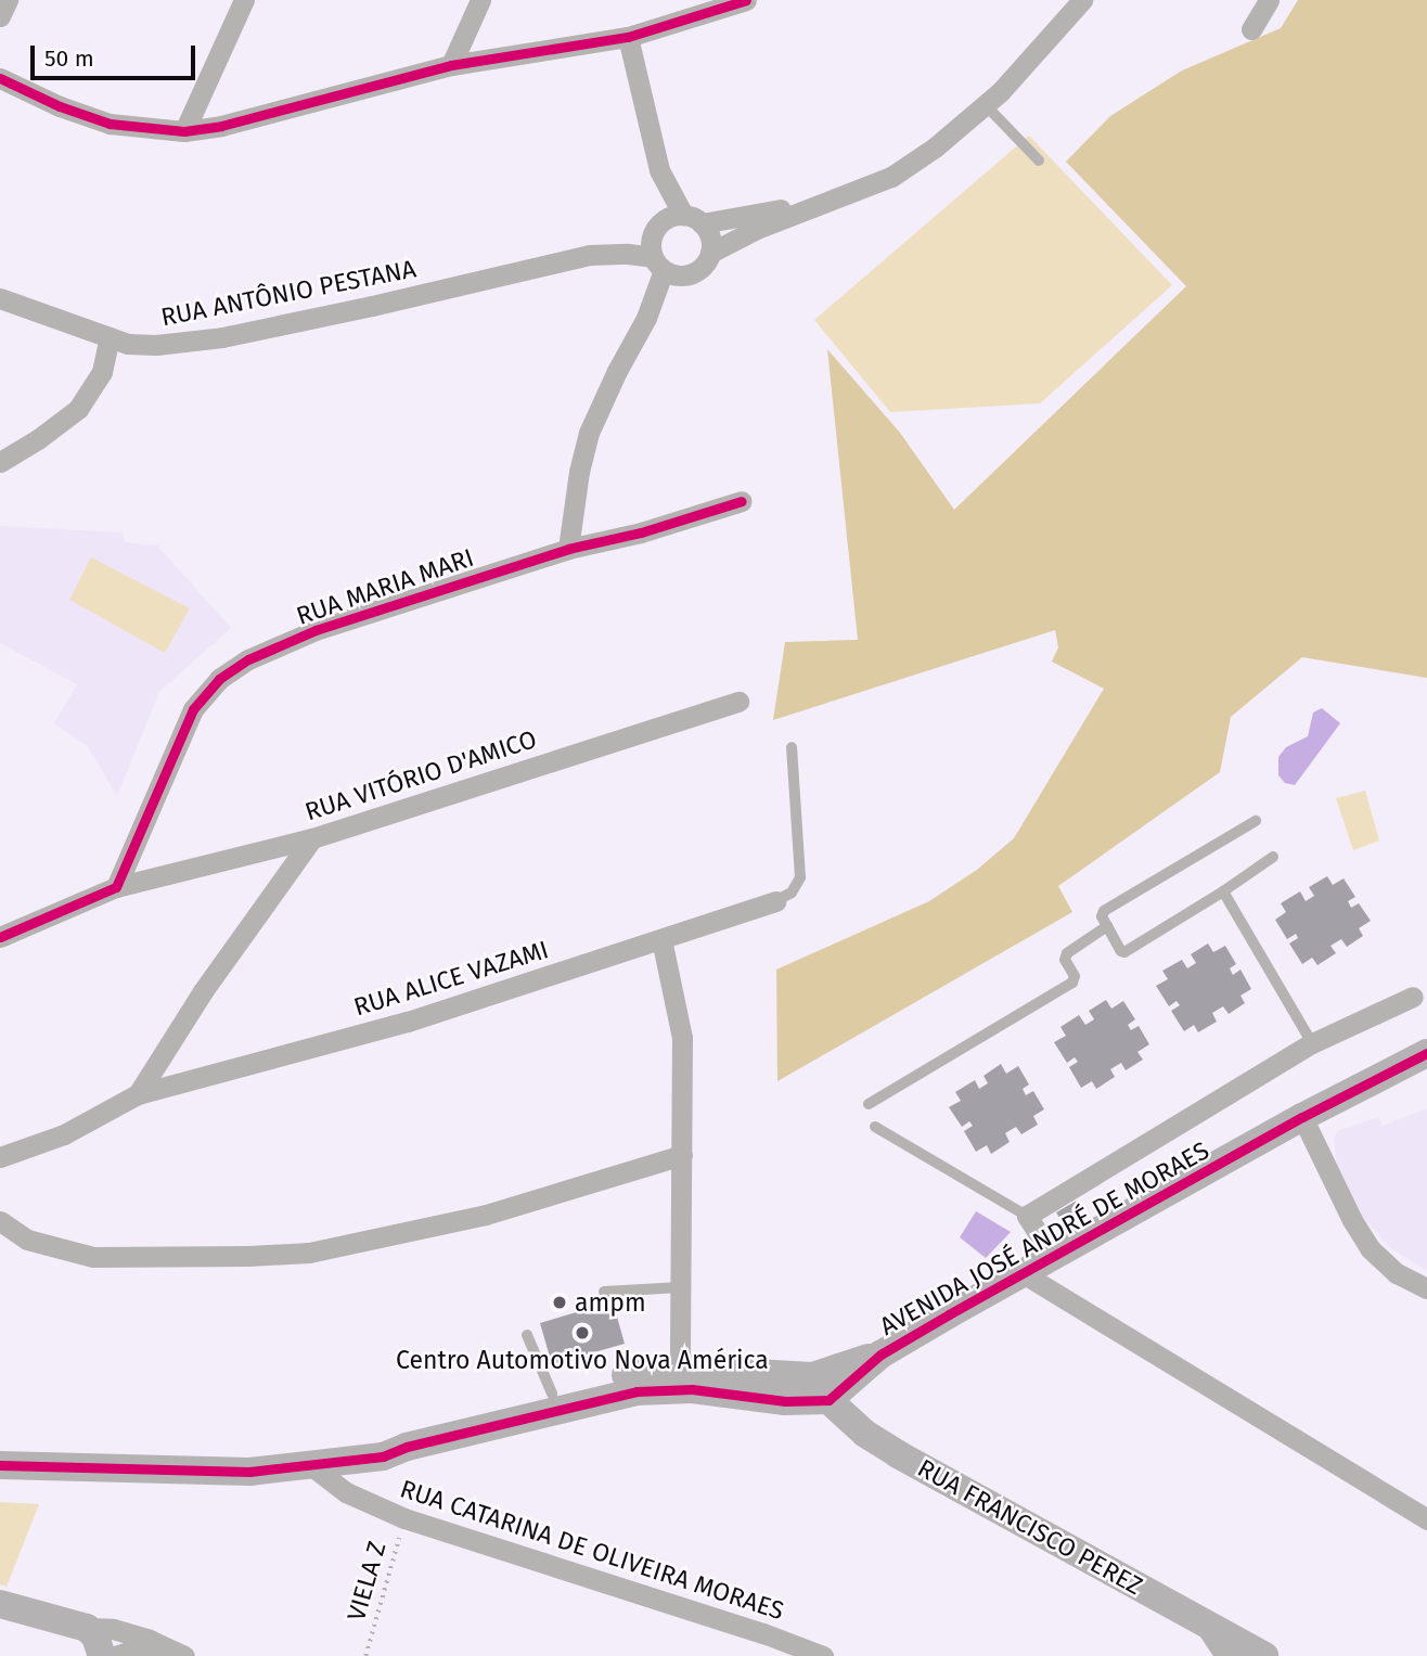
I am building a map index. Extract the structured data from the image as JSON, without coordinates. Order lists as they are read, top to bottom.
{
  "streets": {
    "street": [
      "RUA ANTÔNIO PESTANA",
      "RUA MARIA MARI",
      "RUA VITÓRIO D'AMICO",
      "RUA ALICE VAZAMI",
      "AVENIDA JOSÉ ANDRÉ DE MORAES",
      "RUA FRANCISCO PEREZ",
      "RUA CATARINA DE OLIVEIRA MORAES"
    ],
    "path": ["VIELA Z"]
  },
  "crossings": [
    ["RUA MARIA MARI", "RUA VITÓRIO D'AMICO"],
    ["AVENIDA JOSÉ ANDRÉ DE MORAES", "RUA FRANCISCO PEREZ"],
    ["RUA CATARINA DE OLIVEIRA MORAES", "VIELA Z"]
  ],
  "places": ["ampm", "Centro Automotivo Nova América"],
  "scale_bar": "50 m"
}
